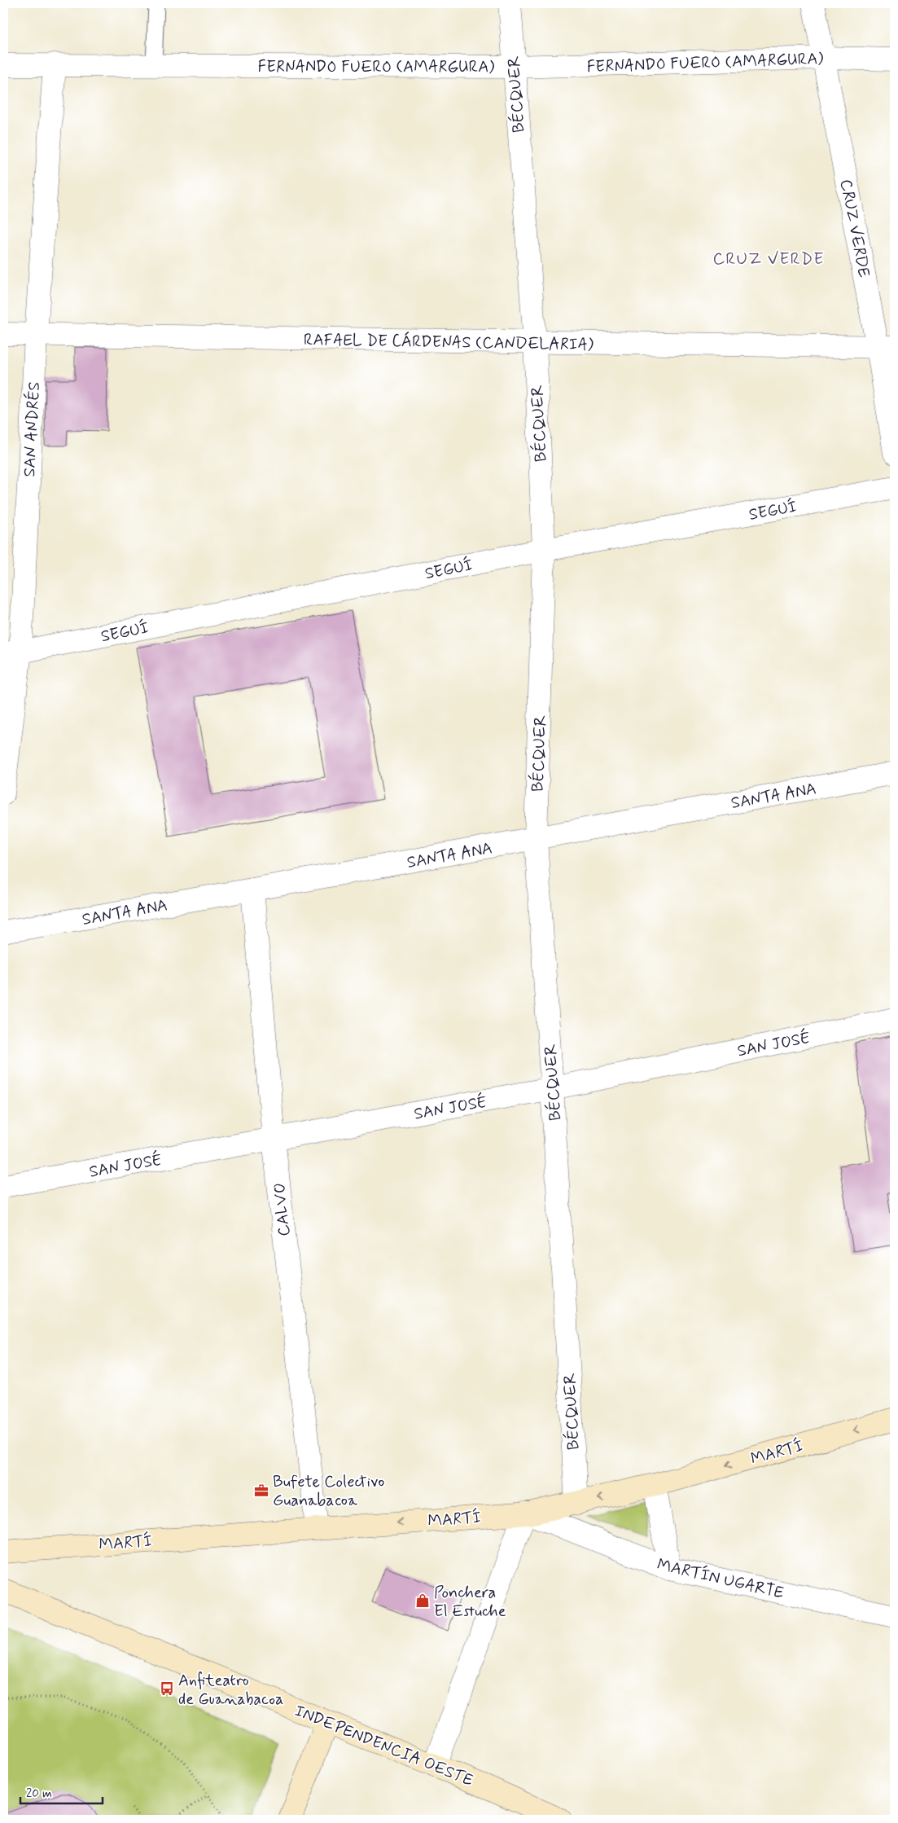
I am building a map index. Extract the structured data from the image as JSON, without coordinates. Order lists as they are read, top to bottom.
{
  "streets": {
    "main road": ["MARTÍ", "INDEPENDENCIA OESTE"],
    "street": [
      "FERNANDO FUERO (AMARGURA)",
      "BÉCQUER",
      "CRUZ VERDE",
      "RAFAEL DE CÁRDENAS (CANDELARIA)",
      "SAN ANDRÉS",
      "SEGUÍ",
      "SANTA ANA",
      "SAN JOSÉ",
      "CALVO",
      "MARTÍN UGARTE"
    ]
  },
  "crossings": [
    ["FERNANDO FUERO (AMARGURA)", "BÉCQUER"],
    ["FERNANDO FUERO (AMARGURA)", "CRUZ VERDE"],
    ["FERNANDO FUERO (AMARGURA)", "SAN ANDRÉS"],
    ["BÉCQUER", "RAFAEL DE CÁRDENAS (CANDELARIA)"],
    ["BÉCQUER", "SEGUÍ"],
    ["BÉCQUER", "SANTA ANA"],
    ["BÉCQUER", "SAN JOSÉ"],
    ["BÉCQUER", "MARTÍ"],
    ["CRUZ VERDE", "RAFAEL DE CÁRDENAS (CANDELARIA)"],
    ["RAFAEL DE CÁRDENAS (CANDELARIA)", "SAN ANDRÉS"],
    ["SAN ANDRÉS", "SEGUÍ"],
    ["SANTA ANA", "CALVO"],
    ["SAN JOSÉ", "CALVO"],
    ["CALVO", "MARTÍ"],
    ["MARTÍ", "MARTÍN UGARTE"]
  ],
  "one_way": ["MARTÍ"],
  "districts": ["CRUZ VERDE"],
  "places": {
    "office": ["Bufete Colectivo Guanabacoa"],
    "shop": ["Ponchera El Estuche"],
    "bus stop": ["Anfiteatro de Guanabacoa"]
  },
  "scale_bar": "20 m"
}
